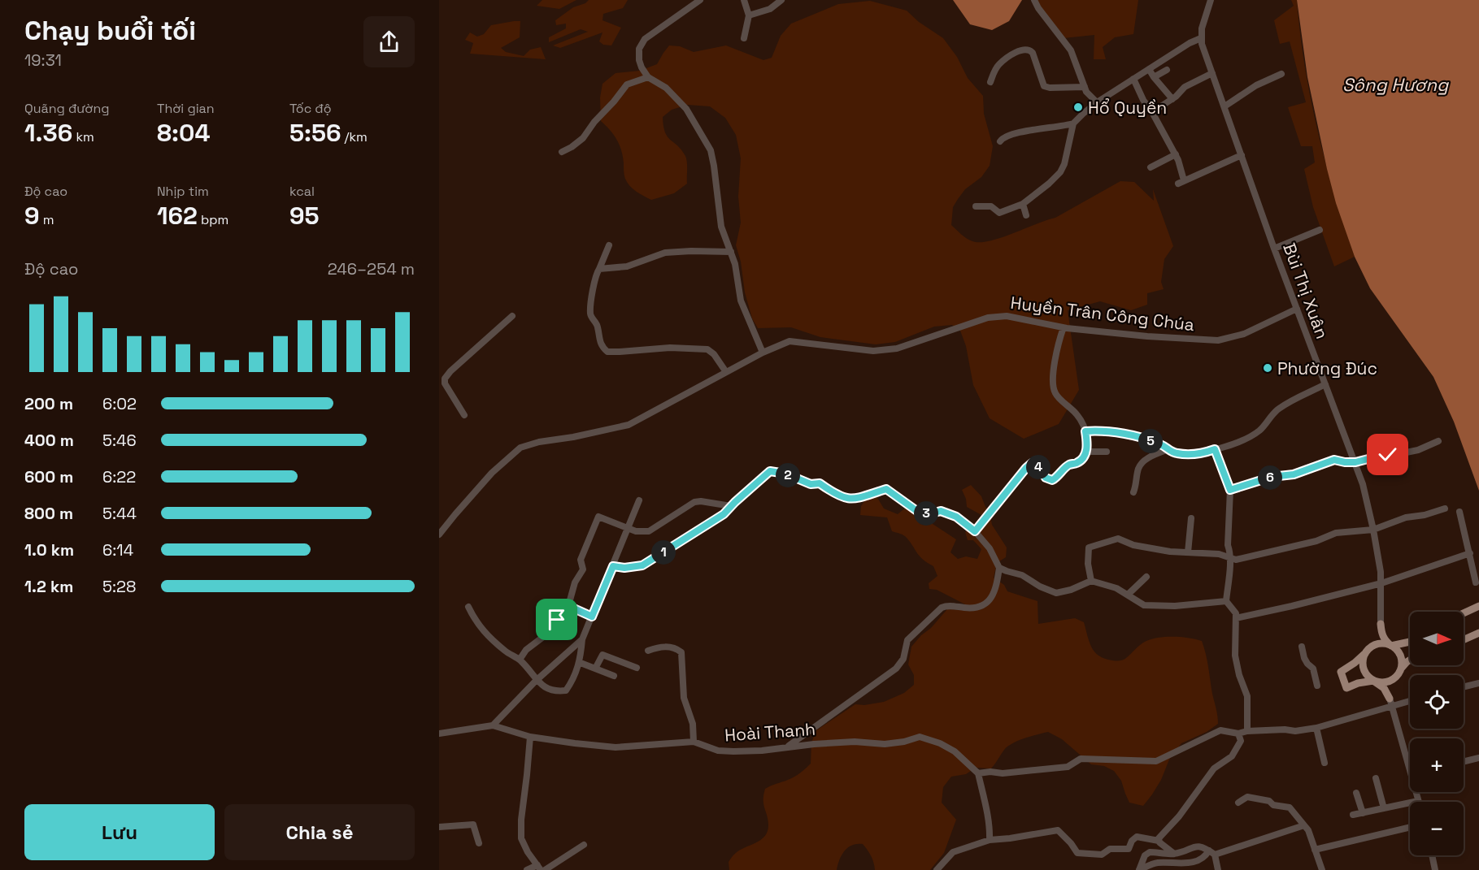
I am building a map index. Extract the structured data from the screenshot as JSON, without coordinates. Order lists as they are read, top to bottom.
{
  "streets": {
    "street": ["Bùi Thị Xuân", "Huyền Trân Công Chúa", "Hoài Thanh"]
  },
  "crossings": [
    ["Bùi Thị Xuân", "Huyền Trân Công Chúa"]
  ],
  "water": ["Sông Hương"],
  "places": ["Hổ Quyền", "Phường Đúc"],
  "north": "right",
  "page": {
    "heading": ["Chạy buổi tối", "19:31"],
    "stats": [
      ["Quãng đường", "1.36 km"],
      ["Thời gian", "8:04"],
      ["Tốc độ", "5:56 /km"],
      ["Độ cao", "9 m"],
      ["Nhịp tim", "162 bpm"],
      ["kcal", "95"]
    ],
    "chart": ["Độ cao", "246–254 m"],
    "list": [
      {
        "name": "200 m",
        "note": "6:02"
      },
      {
        "name": "400 m",
        "note": "5:46"
      },
      {
        "name": "600 m",
        "note": "6:22"
      },
      {
        "name": "800 m",
        "note": "5:44"
      },
      {
        "name": "1.0 km",
        "note": "6:14"
      },
      {
        "name": "1.2 km",
        "note": "5:28"
      }
    ],
    "pins": [
      "5",
      "4",
      "2",
      "6",
      "3",
      "1"
    ],
    "map_buttons": ["+", "−"],
    "buttons": ["Lưu", "Chia sẻ"]
  }
}
